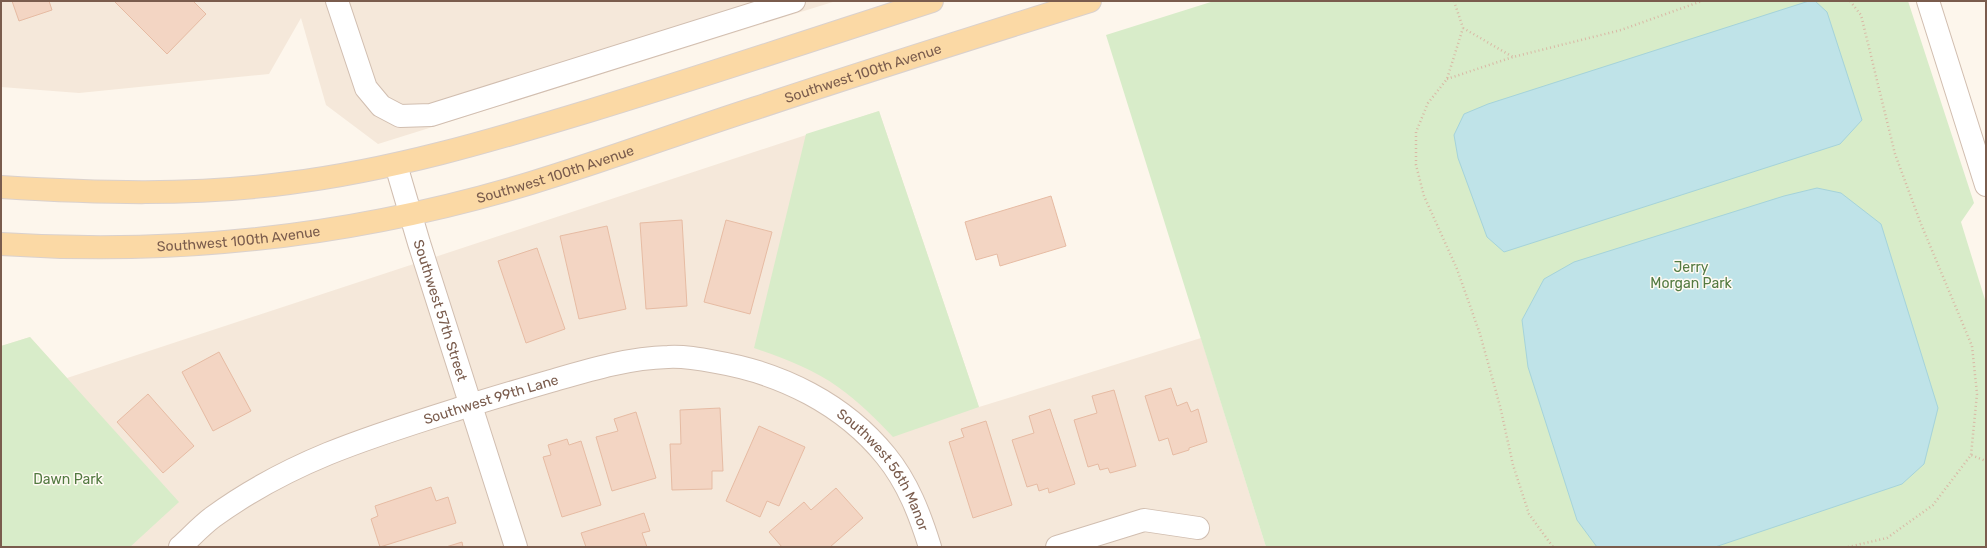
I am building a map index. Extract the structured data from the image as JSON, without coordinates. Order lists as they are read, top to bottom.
{
  "streets": {
    "main road": ["Southwest 100th Avenue"],
    "street": ["Southwest 57th Street", "Southwest 99th Lane", "Southwest 56th Manor"]
  },
  "crossings": [
    ["Southwest 100th Avenue", "Southwest 57th Street"],
    ["Southwest 57th Street", "Southwest 99th Lane"],
    ["Southwest 99th Lane", "Southwest 56th Manor"]
  ],
  "parks": ["Jerry Morgan Park", "Dawn Park"]
}
